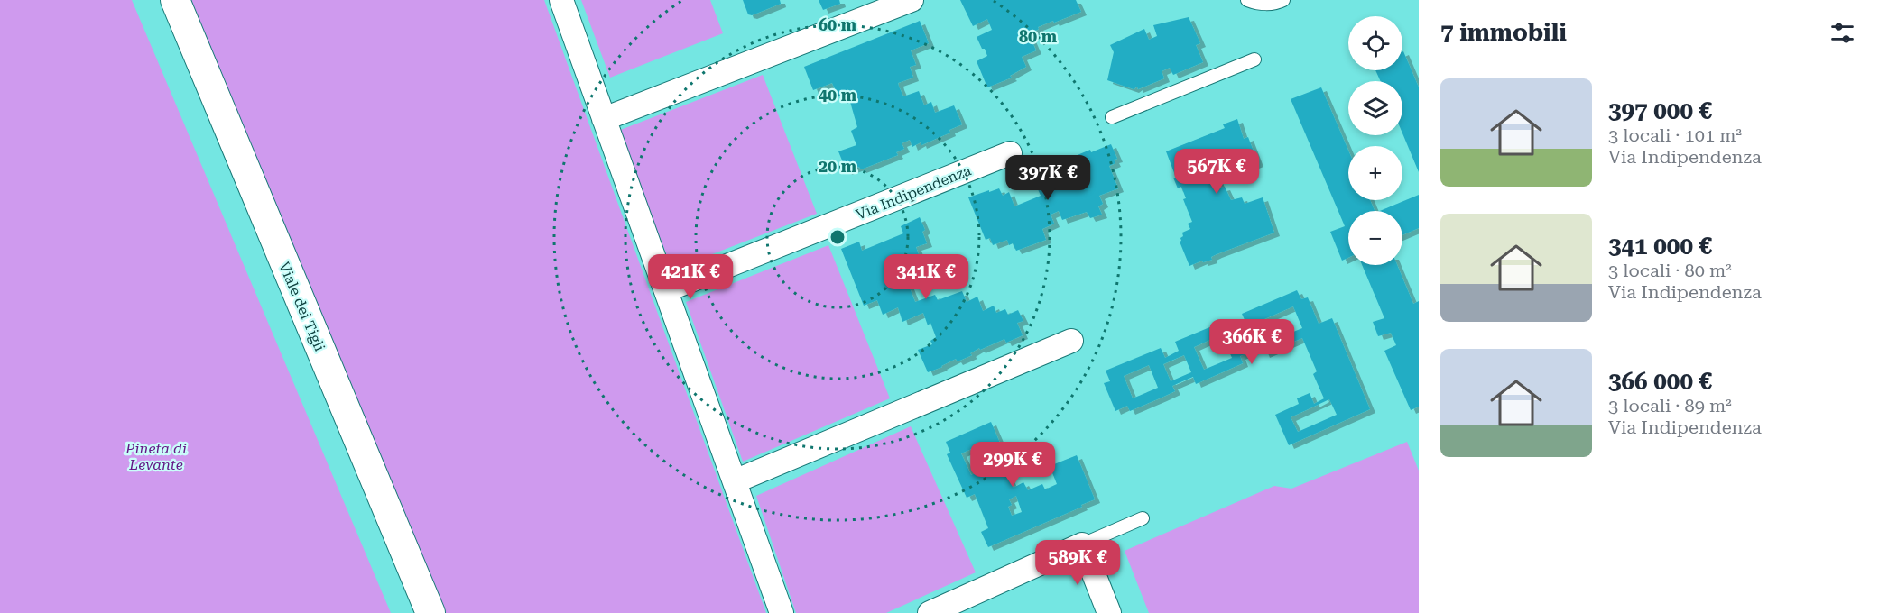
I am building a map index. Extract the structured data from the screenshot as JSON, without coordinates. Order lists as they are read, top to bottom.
{
  "streets": {
    "street": ["Via Indipendenza", "Viale dei Tigli"]
  },
  "parks": ["Pineta di Levante"],
  "page": {
    "heading": "7 immobili",
    "map_buttons": ["+", "−"],
    "list": [
      {
        "name": "397 000 €",
        "note": "3 locali · 101 m² · Via Indipendenza"
      },
      {
        "name": "341 000 €",
        "note": "3 locali · 80 m² · Via Indipendenza"
      },
      {
        "name": "366 000 €",
        "note": "3 locali · 89 m² · Via Indipendenza"
      }
    ],
    "price": [
      "567K €",
      "397K €",
      "421K €",
      "341K €",
      "366K €",
      "299K €",
      "589K €"
    ]
  },
  "rings": [
    "60 m",
    "80 m",
    "40 m",
    "20 m"
  ]
}
